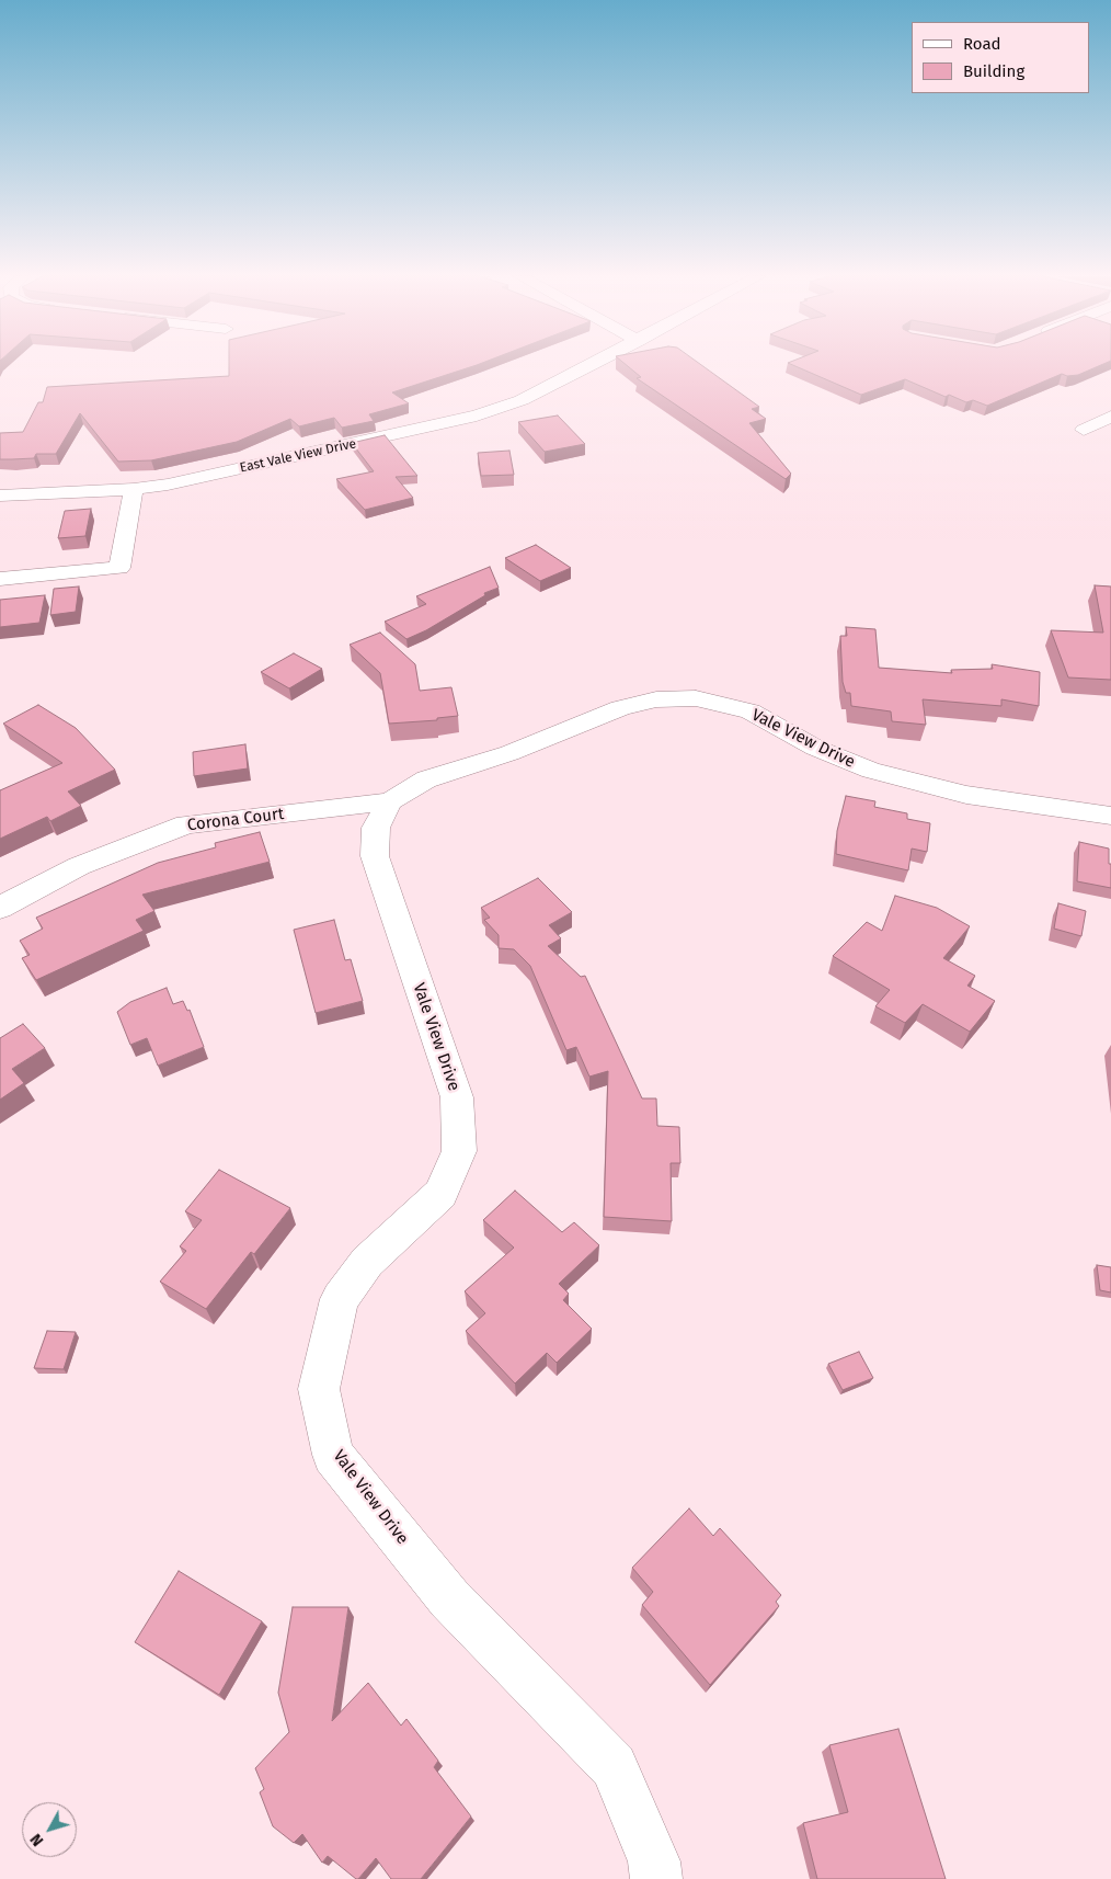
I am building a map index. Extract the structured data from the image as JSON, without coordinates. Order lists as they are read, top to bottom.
{
  "streets": {
    "street": ["East Vale View Drive", "Vale View Drive", "Corona Court"]
  },
  "crossings": [
    ["Vale View Drive", "Corona Court"]
  ],
  "legend": ["Road", "Building"],
  "north": "bottom left"
}
